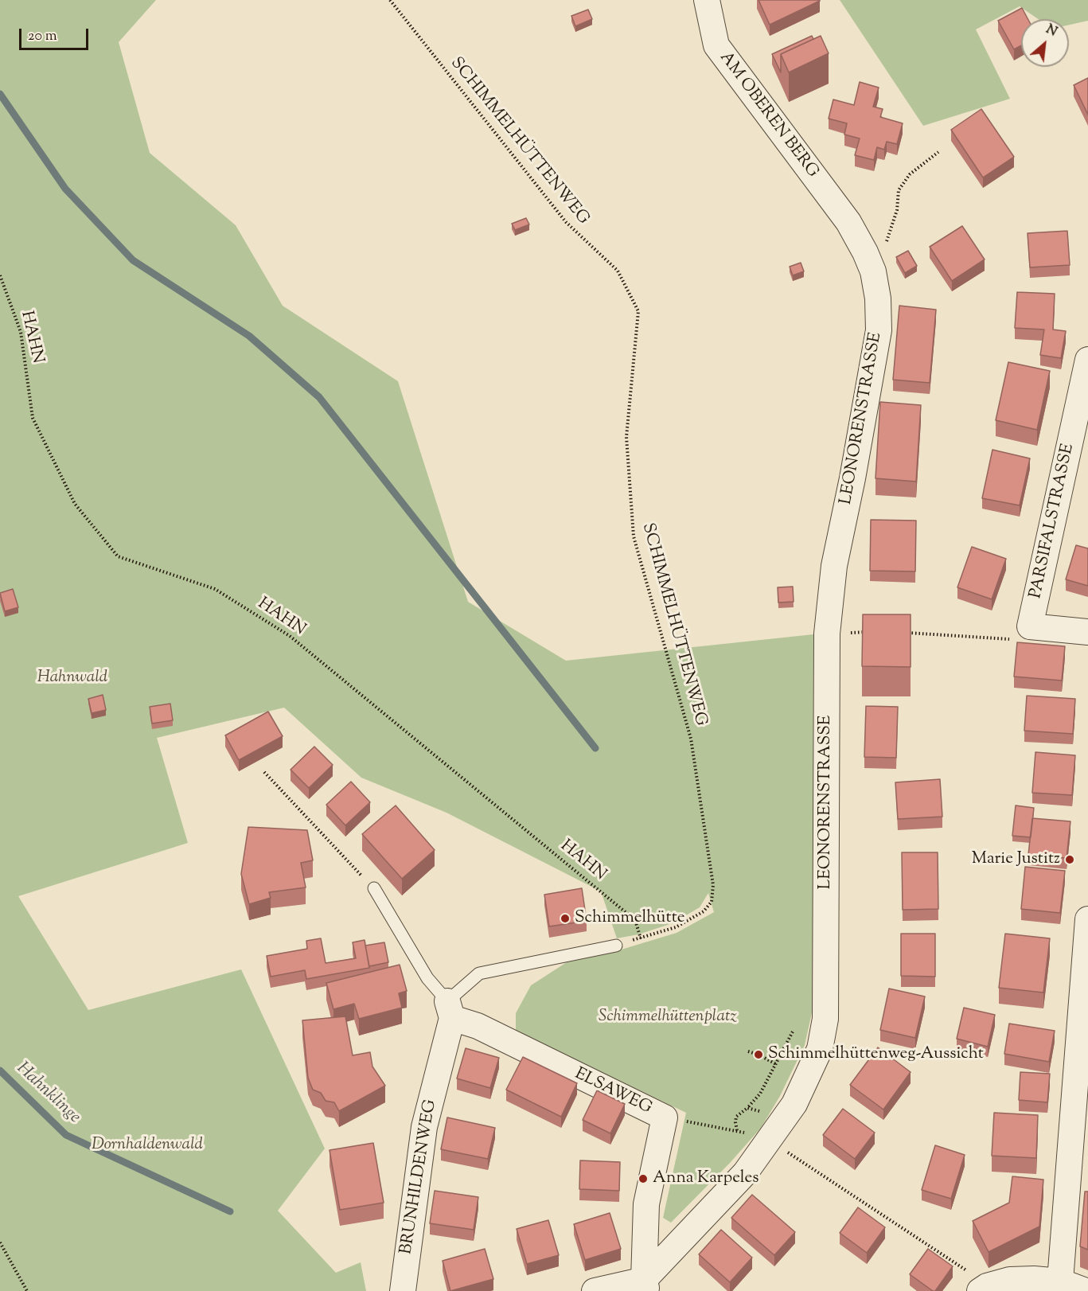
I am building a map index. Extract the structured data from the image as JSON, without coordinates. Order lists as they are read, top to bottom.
{
  "streets": {
    "street": [
      "AM OBEREN BERG",
      "LEONORENSTRASSE",
      "PARSIFALSTRASSE",
      "ELSAWEG",
      "BRUNHILDENWEG"
    ],
    "path": ["SCHIMMELHÜTTENWEG", "HAHN"]
  },
  "crossings": [
    ["AM OBEREN BERG", "LEONORENSTRASSE"],
    ["SCHIMMELHÜTTENWEG", "HAHN"],
    ["LEONORENSTRASSE", "ELSAWEG"],
    ["ELSAWEG", "BRUNHILDENWEG"]
  ],
  "water": ["Hahnklinge"],
  "parks": ["Hahnwald", "Schimmelhüttenplatz", "Dornhaldenwald"],
  "places": [
    "Marie Justitz",
    "Schimmelhütte",
    "Schimmelhüttenweg-Aussicht",
    "Anna Karpeles"
  ],
  "scale_bar": "20 m",
  "north": "top right"
}
